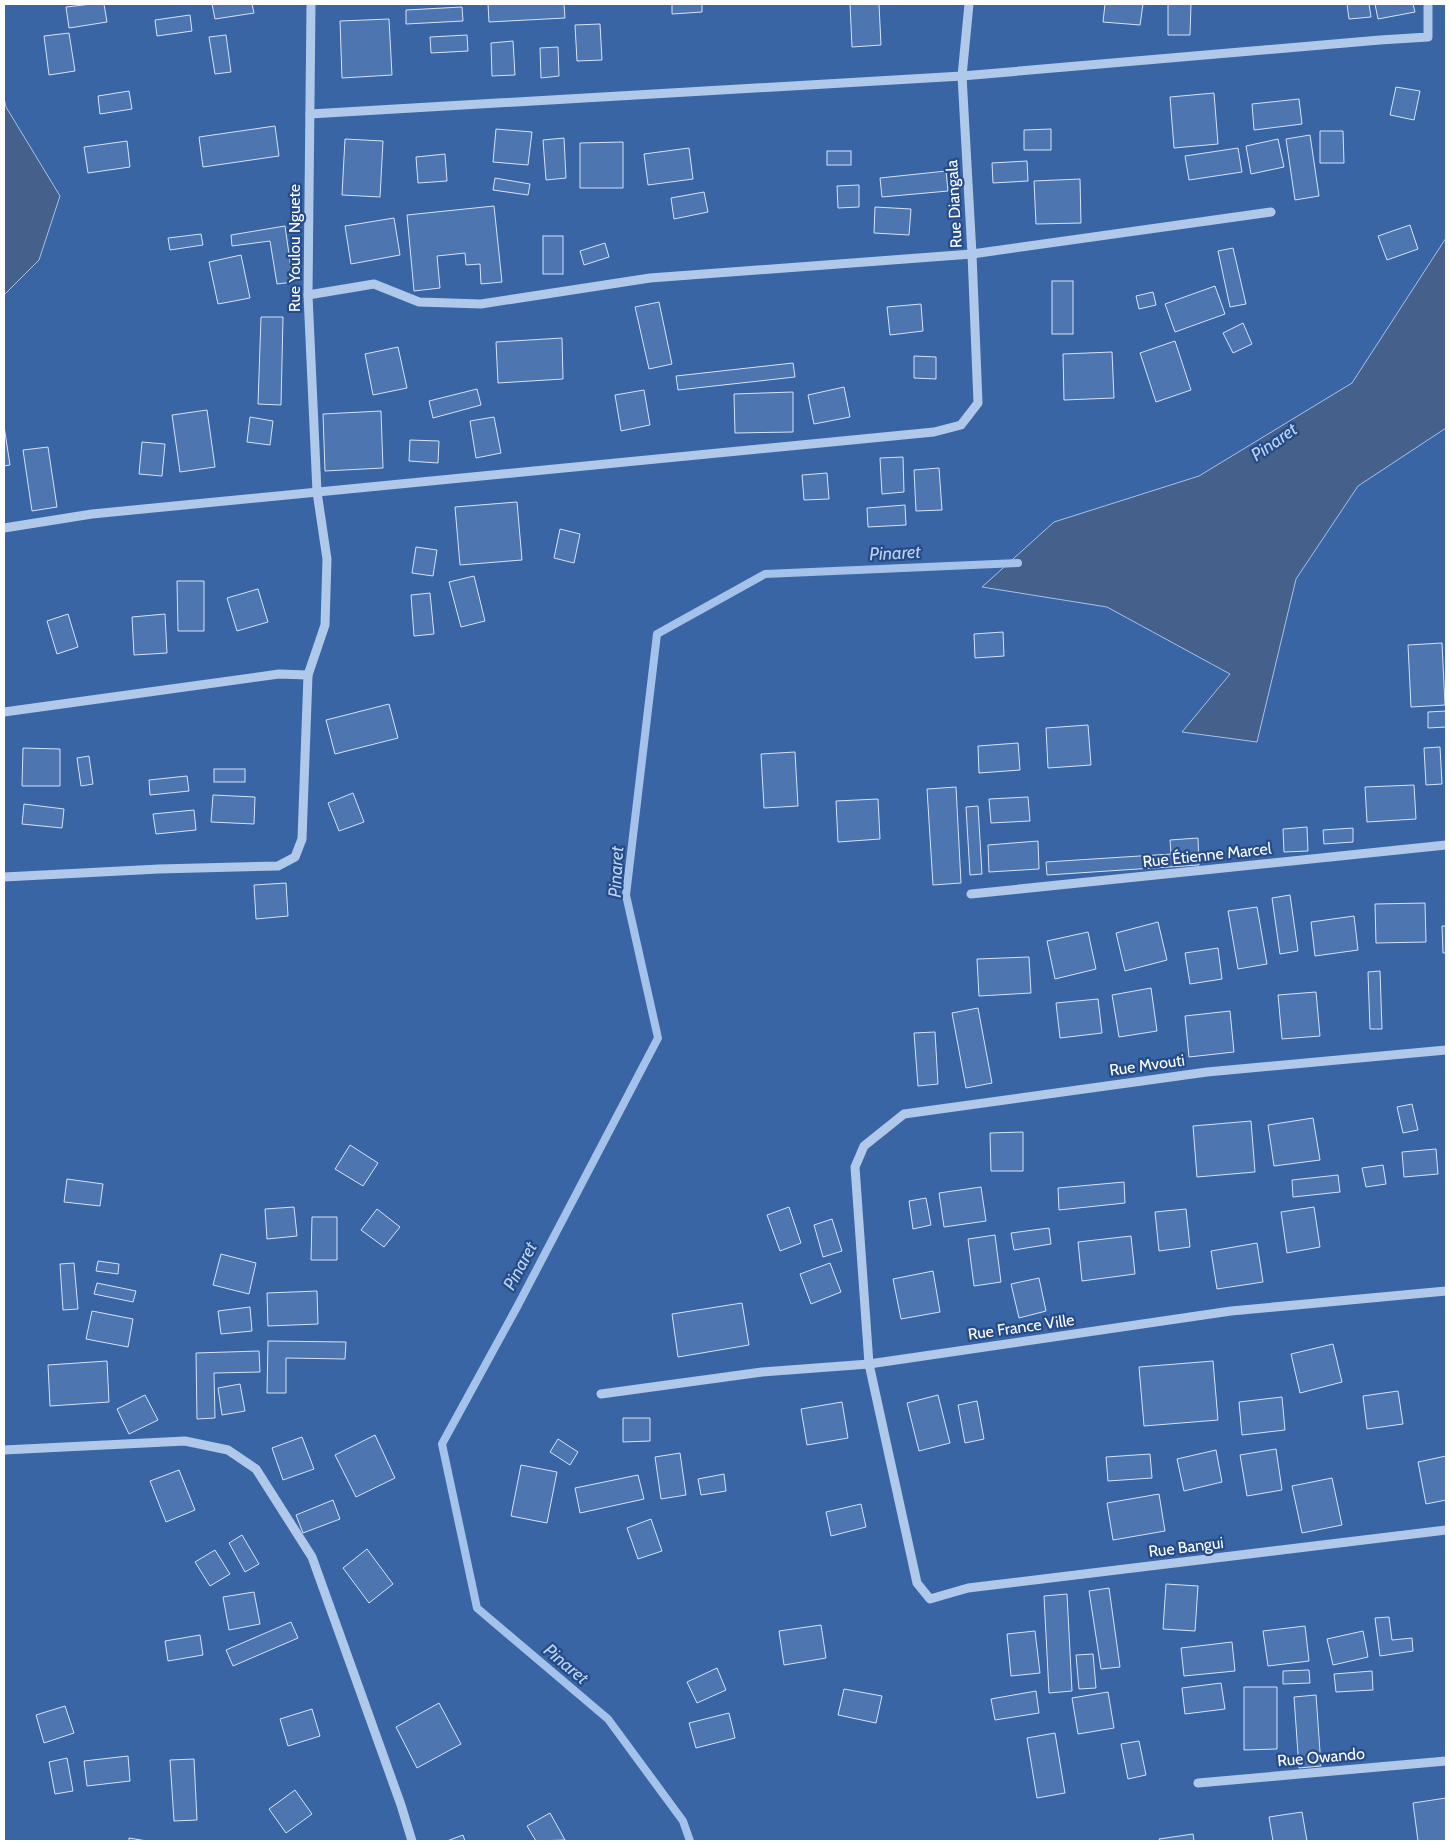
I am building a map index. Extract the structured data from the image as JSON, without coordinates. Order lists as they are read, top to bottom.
{
  "streets": {
    "street": [
      "Rue Diangala",
      "Rue Youlou Nguete",
      "Rue Étienne Marcel",
      "Rue Mvouti",
      "Rue France Ville",
      "Rue Bangui",
      "Rue Owando"
    ]
  },
  "crossings": [
    ["Rue Diangala", "Rue Youlou Nguete"],
    ["Rue Mvouti", "Rue France Ville"],
    ["Rue Mvouti", "Rue Bangui"],
    ["Rue France Ville", "Rue Bangui"]
  ],
  "water": ["Pinaret"]
}
